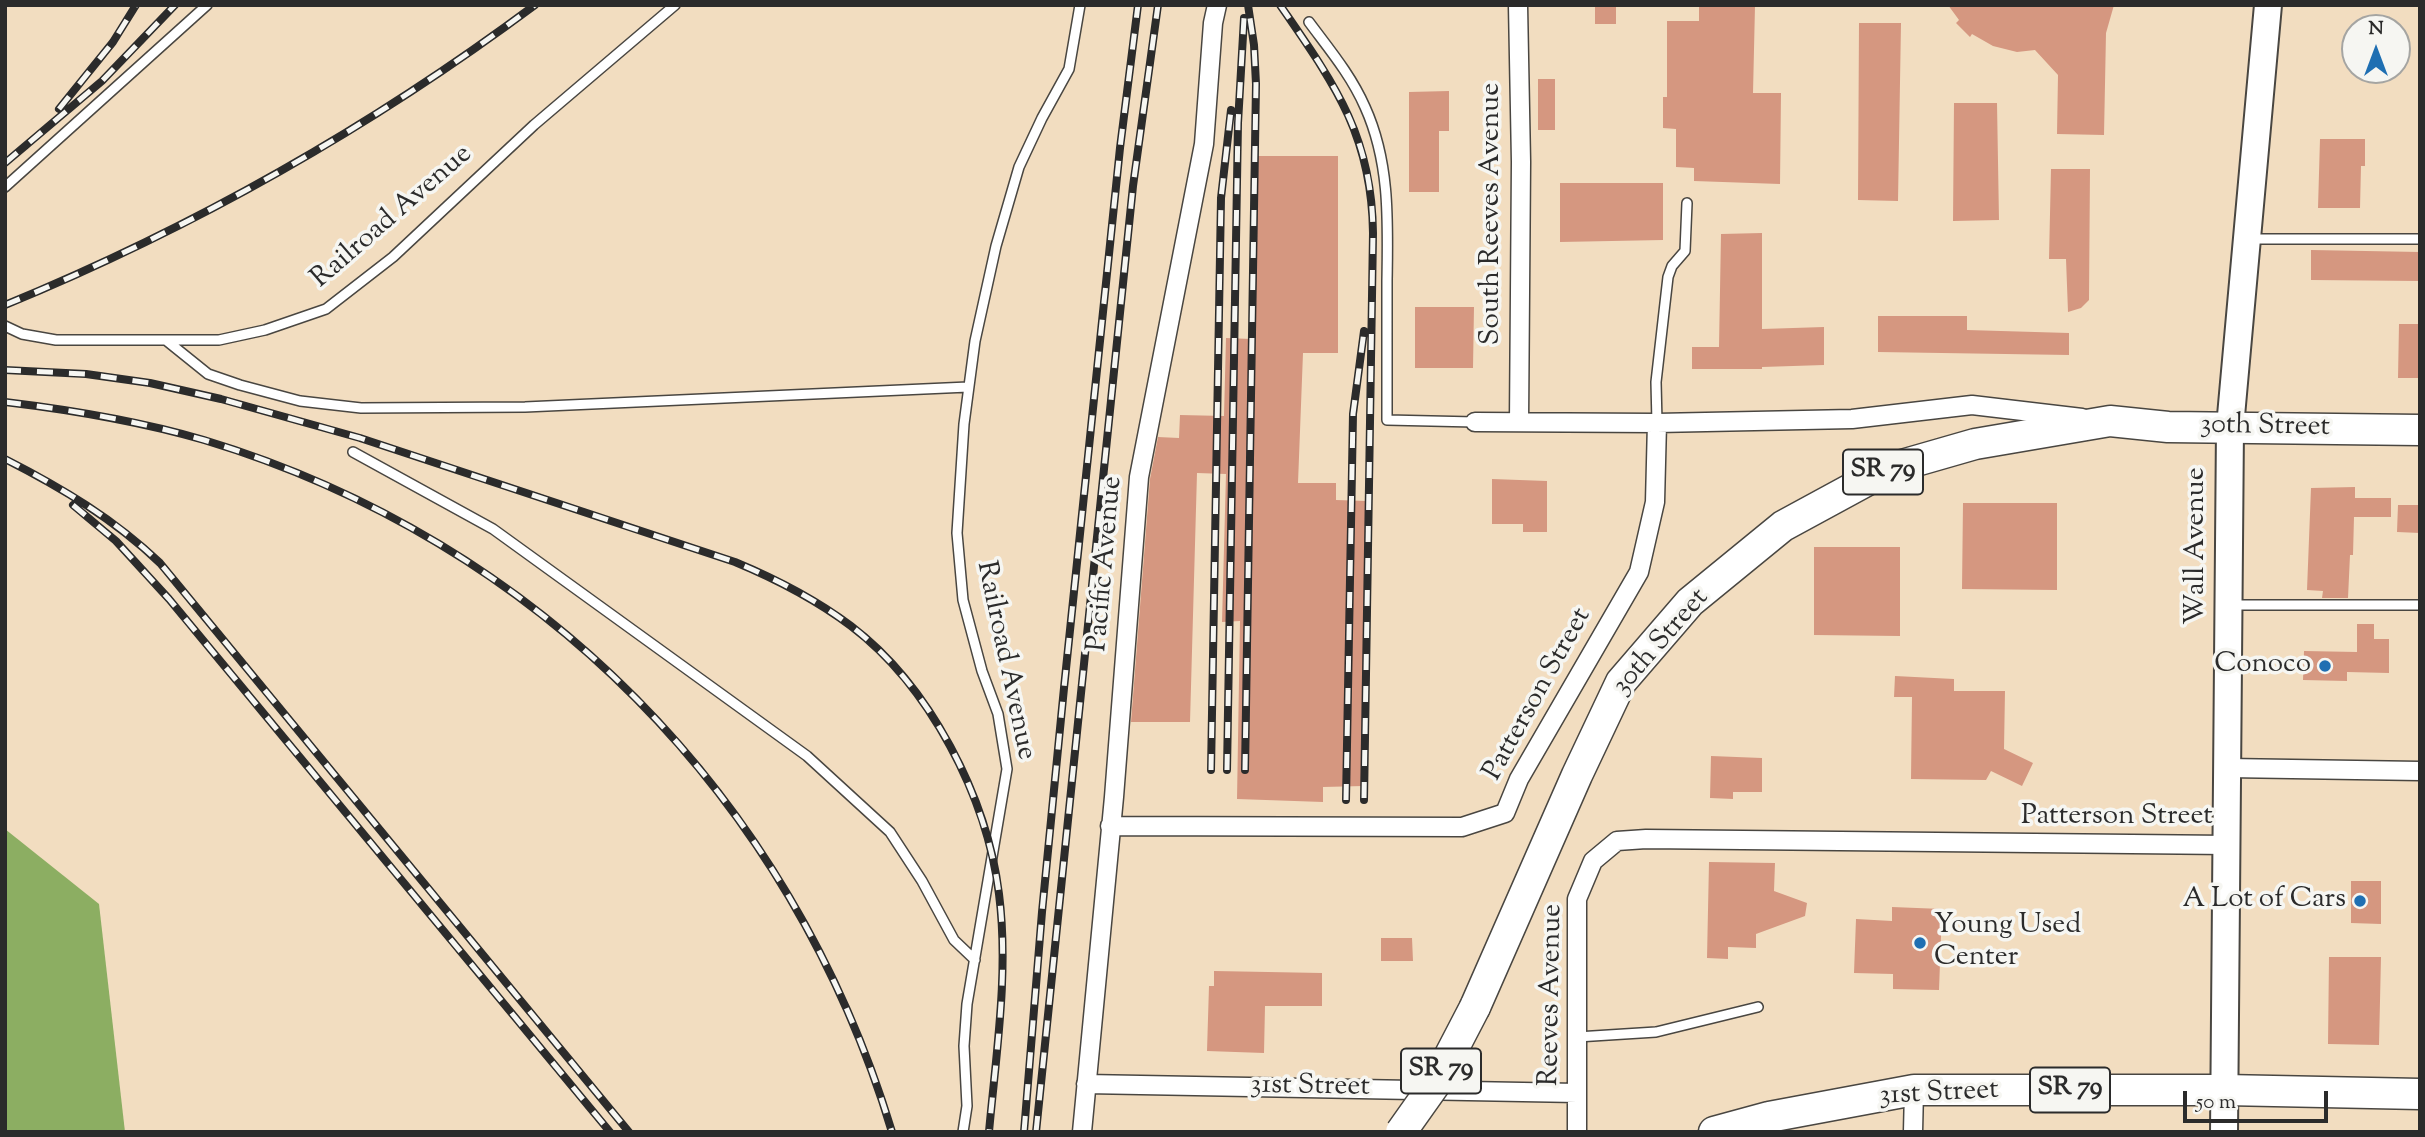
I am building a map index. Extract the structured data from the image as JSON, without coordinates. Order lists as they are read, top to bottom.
{
  "streets": {
    "main road": [
      "30th Street",
      "SR 79",
      "Wall Avenue",
      "31st Street"
    ],
    "street": [
      "South Reeves Avenue",
      "Pacific Avenue",
      "Patterson Street",
      "Reeves Avenue"
    ],
    "lane": ["Railroad Avenue"]
  },
  "crossings": [
    ["South Reeves Avenue", "30th Street"],
    ["30th Street", "Wall Avenue"],
    ["30th Street", "Patterson Street"],
    ["Wall Avenue", "Patterson Street"],
    ["Wall Avenue", "31st Street"],
    ["Pacific Avenue", "Patterson Street"],
    ["Pacific Avenue", "31st Street"],
    ["Patterson Street", "Reeves Avenue"],
    ["Reeves Avenue", "31st Street"]
  ],
  "places": ["Conoco", "A Lot of Cars", "Young Used Center"],
  "scale_bar": "50 m",
  "north": "top"
}
